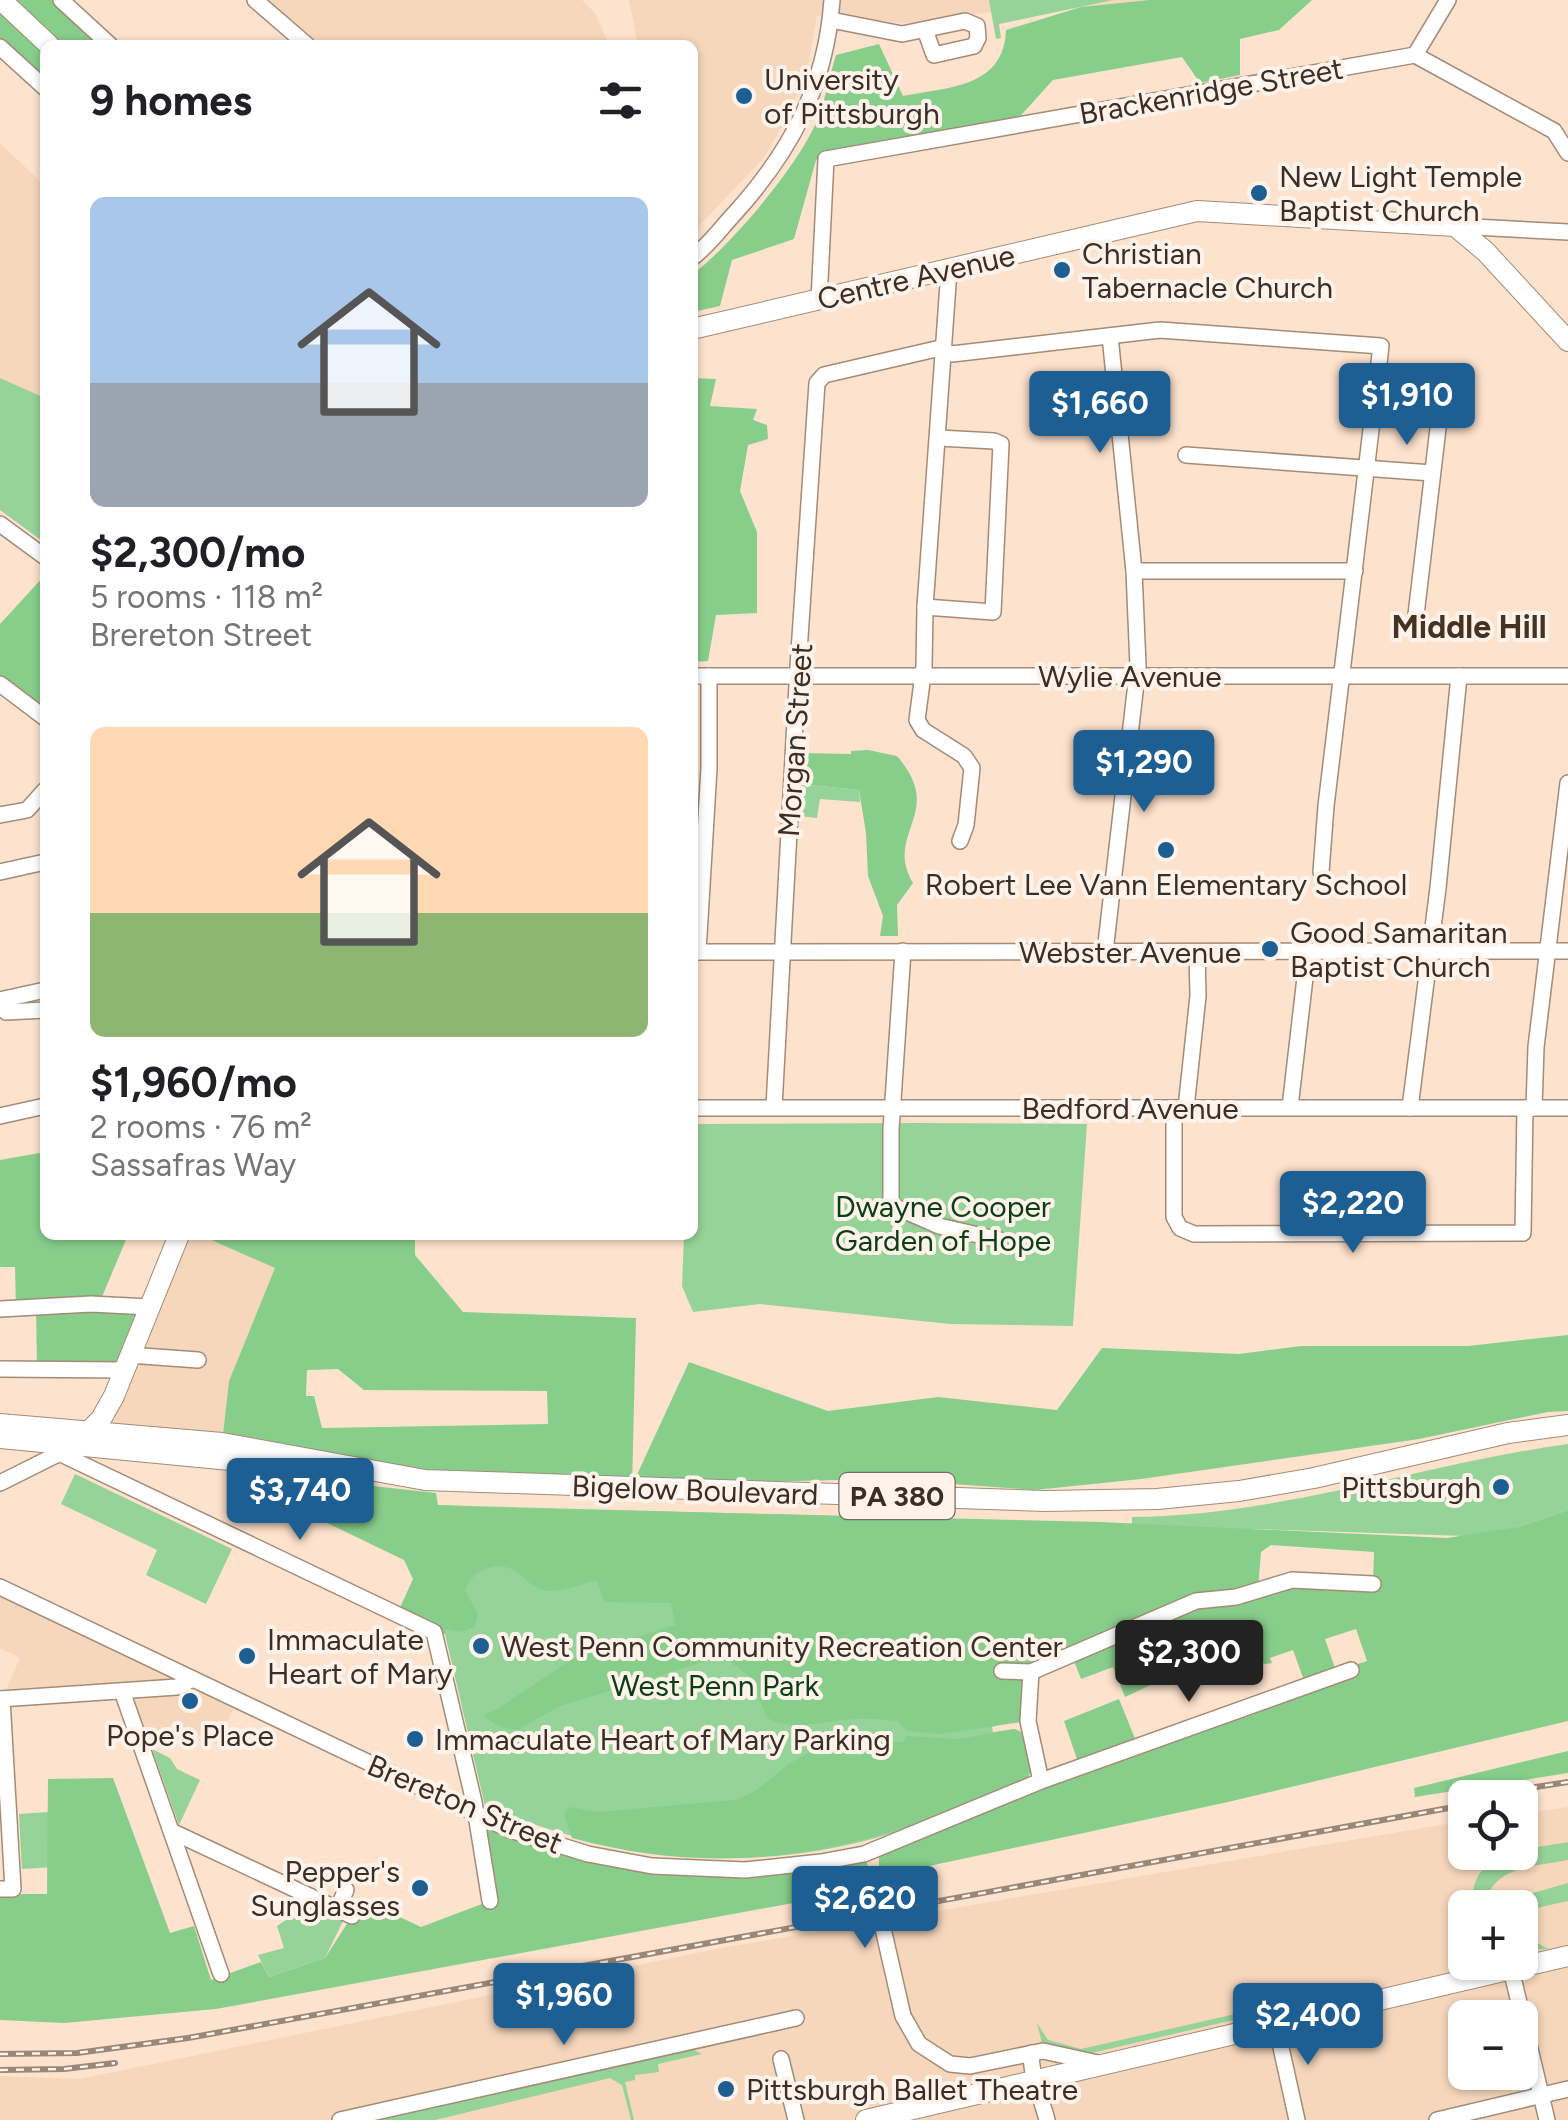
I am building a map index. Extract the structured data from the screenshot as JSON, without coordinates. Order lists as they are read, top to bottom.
{
  "streets": {
    "main road": ["Centre Avenue", "Bigelow Boulevard", "PA 380"],
    "street": [
      "Brackenridge Street",
      "Wylie Avenue",
      "Morgan Street",
      "Webster Avenue",
      "Bedford Avenue",
      "Brereton Street"
    ]
  },
  "crossings": [
    ["Brackenridge Street", "Centre Avenue"],
    ["Wylie Avenue", "Morgan Street"],
    ["Morgan Street", "Webster Avenue"],
    ["Morgan Street", "Bedford Avenue"]
  ],
  "districts": ["Middle Hill"],
  "parks": ["Dwayne Cooper Garden of Hope", "West Penn Park"],
  "places": [
    "University of Pittsburgh",
    "New Light Temple Baptist Church",
    "Christian Tabernacle Church",
    "Robert Lee Vann Elementary School",
    "Good Samaritan Baptist Church",
    "Pittsburgh",
    "West Penn Community Recreation Center",
    "Immaculate Heart of Mary",
    "Pope's Place",
    "Immaculate Heart of Mary Parking",
    "Pepper's Sunglasses",
    "Pittsburgh Ballet Theatre"
  ],
  "page": {
    "heading": "9 homes",
    "list": [
      {
        "name": "$2,300/mo",
        "note": "5 rooms · 118 m² · Brereton Street"
      },
      {
        "name": "$1,960/mo",
        "note": "2 rooms · 76 m² · Sassafras Way"
      }
    ],
    "price": [
      "$1,910",
      "$1,660",
      "$1,290",
      "$2,220",
      "$3,740",
      "$2,300",
      "$2,620",
      "$1,960",
      "$2,400"
    ],
    "map_buttons": ["+", "−"]
  }
}
